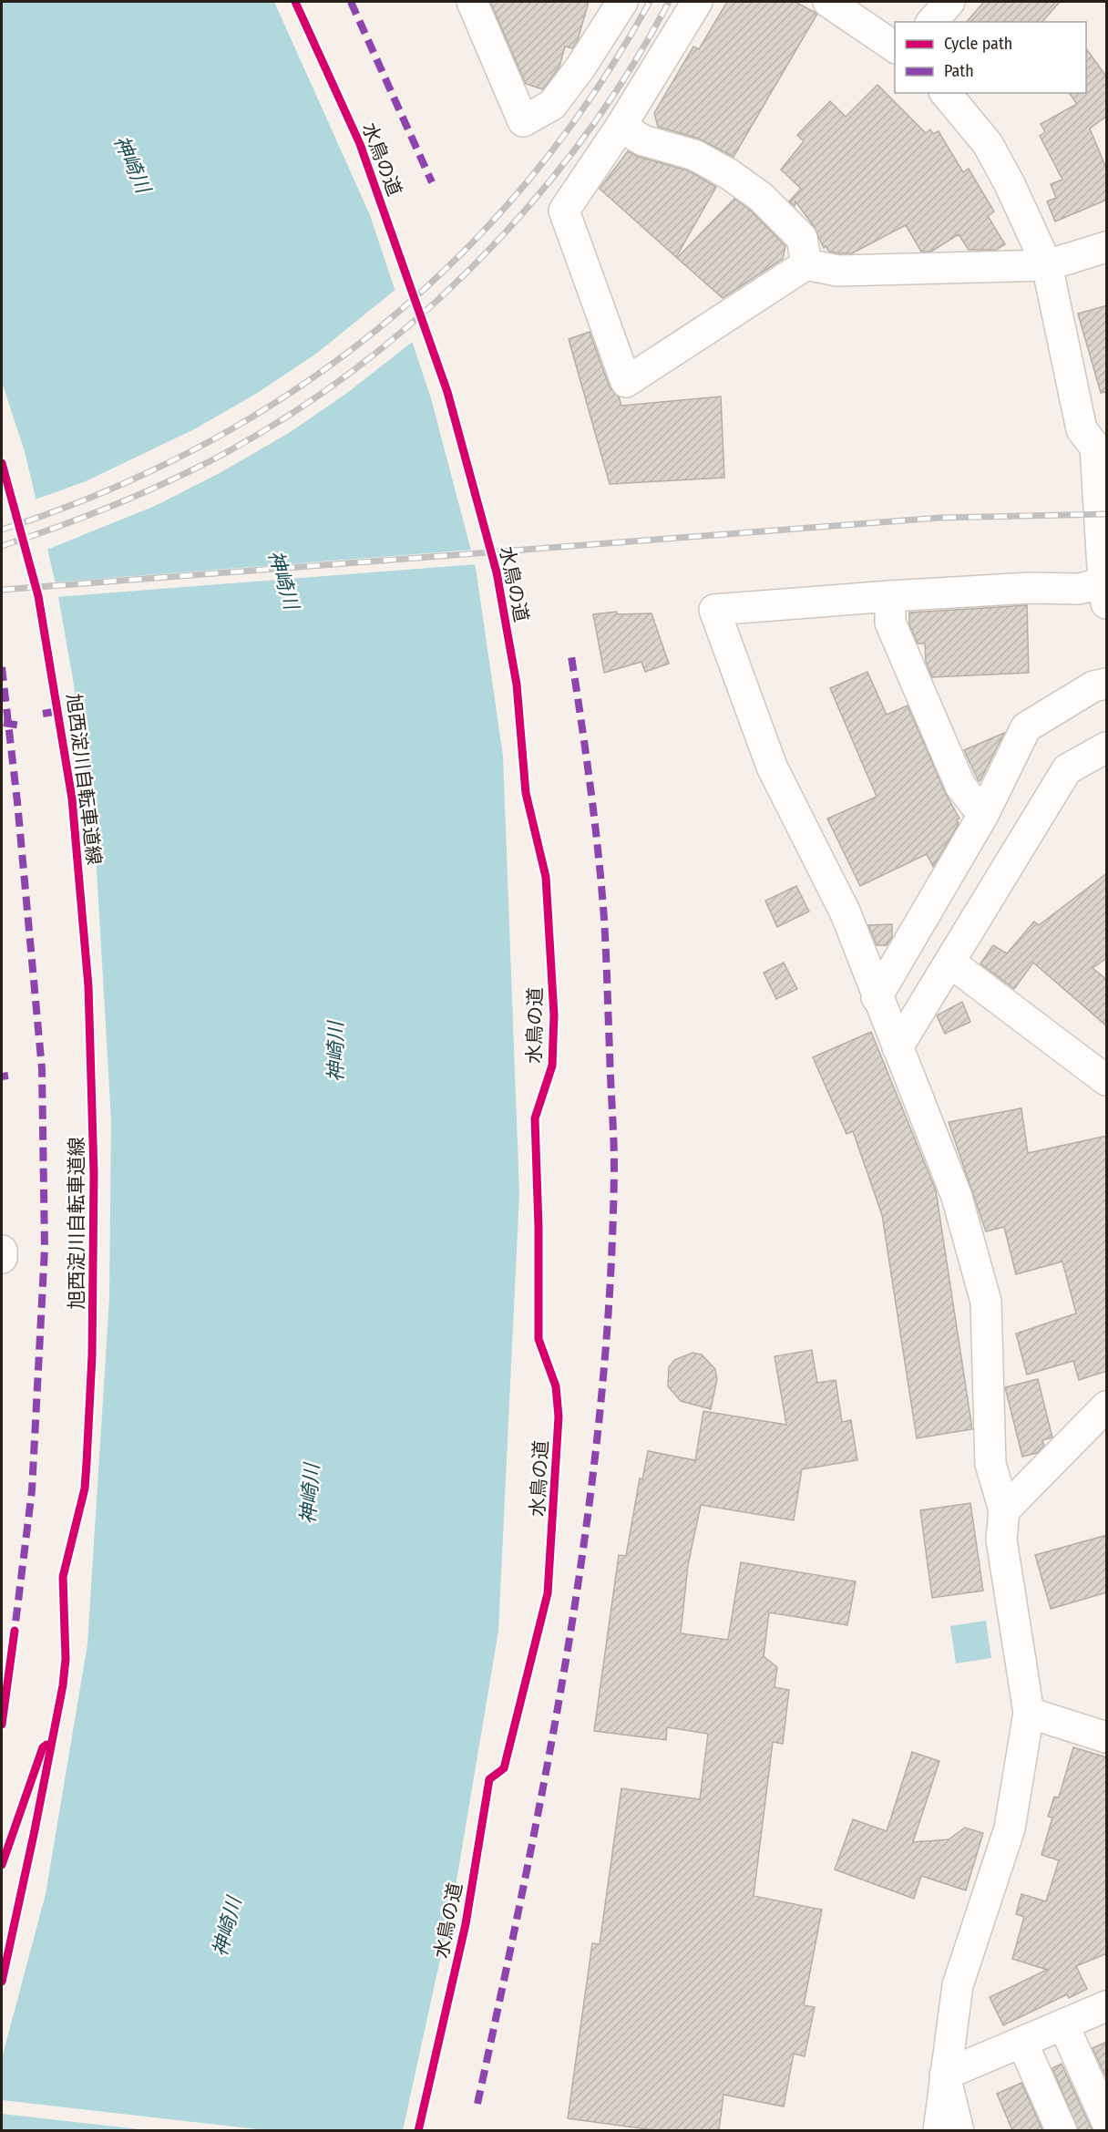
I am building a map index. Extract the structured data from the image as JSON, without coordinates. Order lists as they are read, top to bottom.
{
  "streets": {
    "cycle path": ["水鳥の道", "旭西淀川自転車道線"]
  },
  "water": ["神崎川"],
  "legend": ["Cycle path", "Path"]
}
